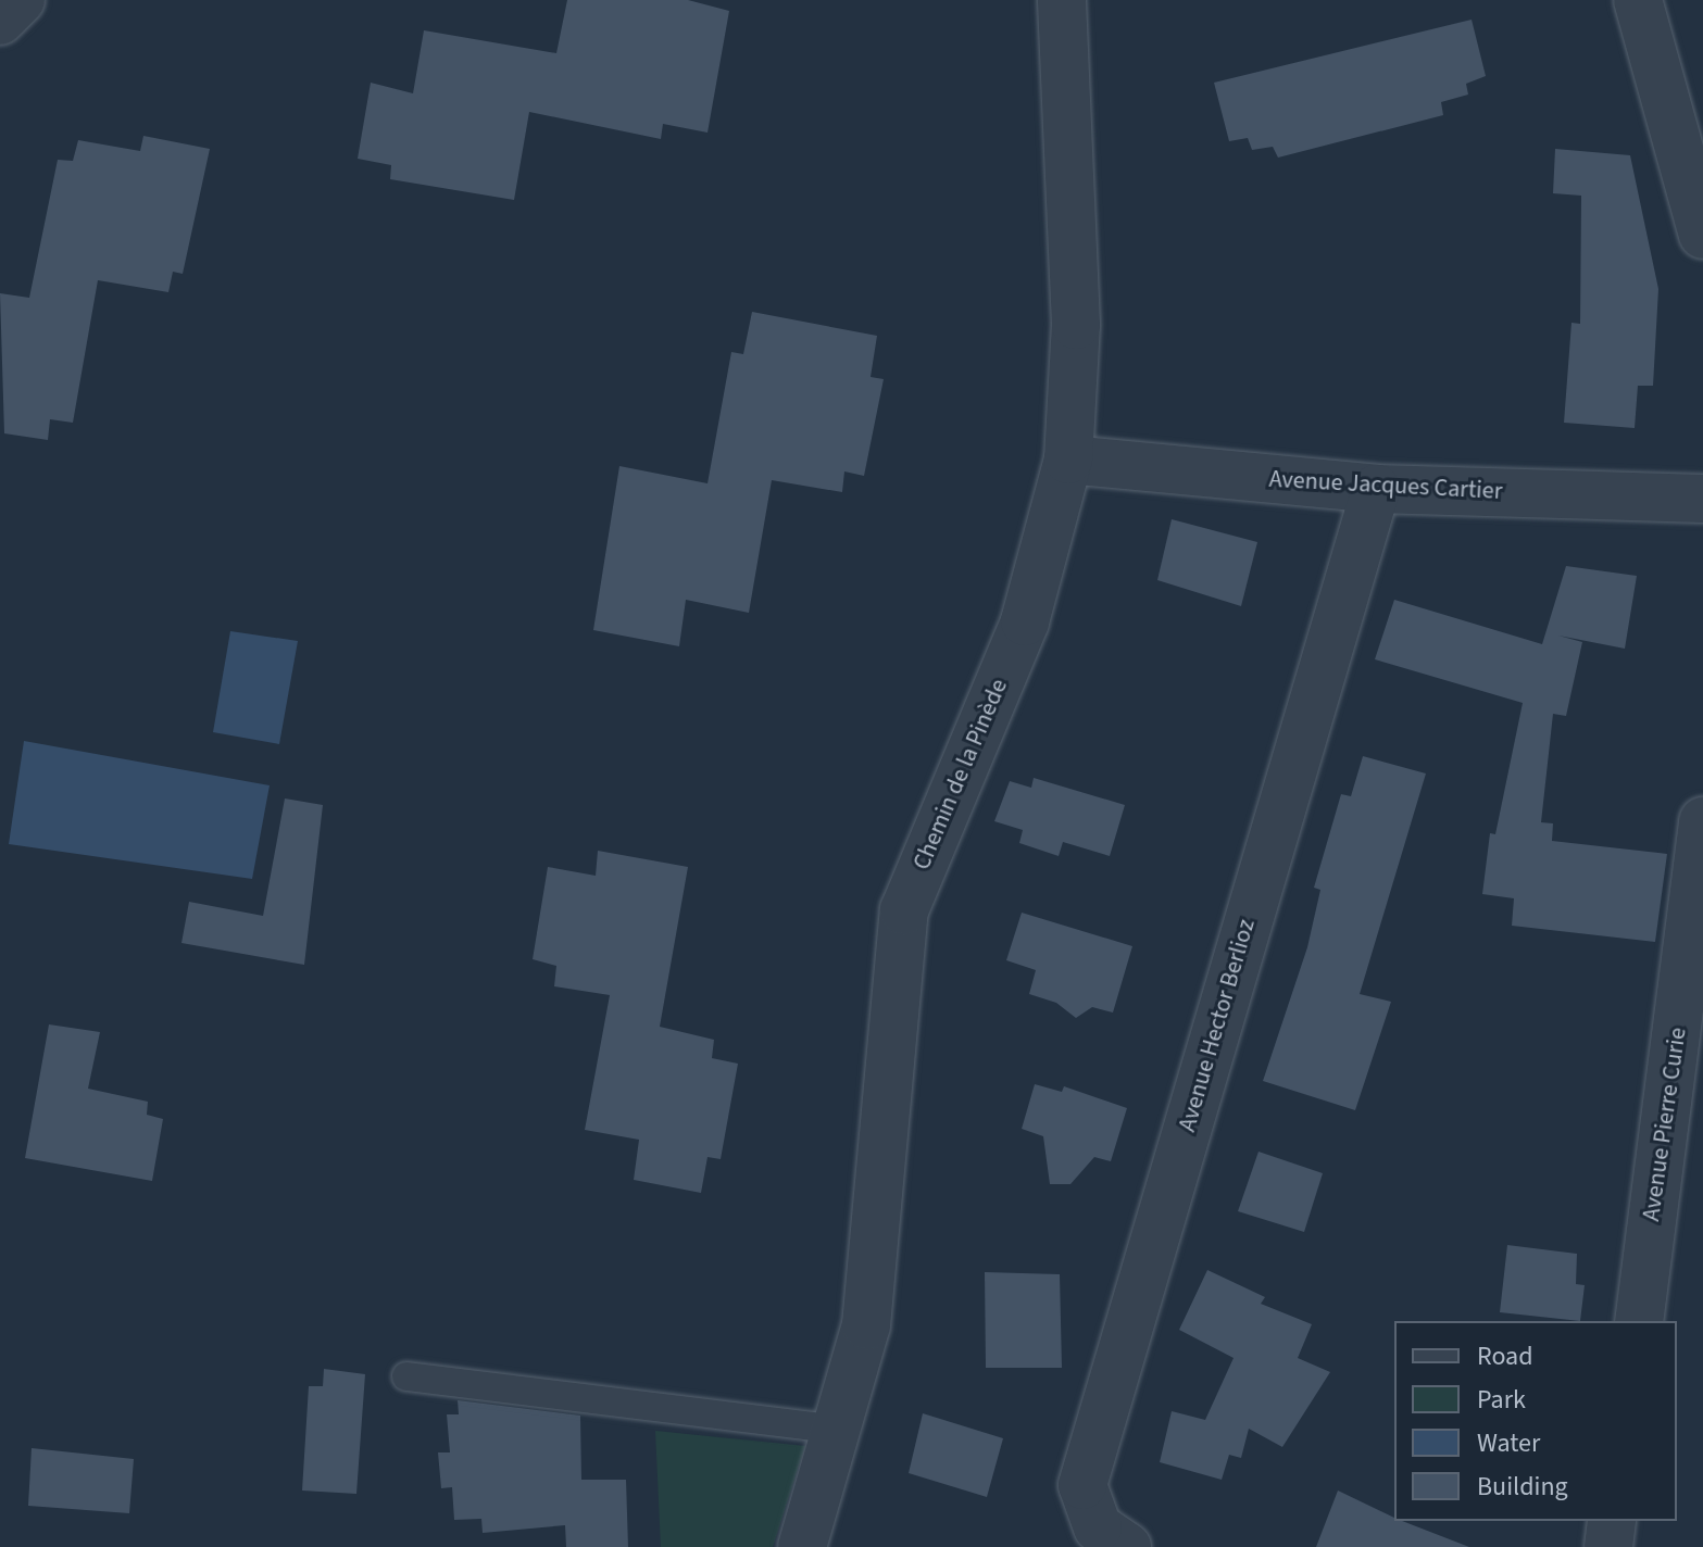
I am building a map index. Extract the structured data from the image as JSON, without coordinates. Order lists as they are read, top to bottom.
{
  "streets": {
    "street": [
      "Avenue Jacques Cartier",
      "Chemin de la Pinède",
      "Avenue Hector Berlioz",
      "Avenue Pierre Curie"
    ]
  },
  "crossings": [
    ["Avenue Jacques Cartier", "Chemin de la Pinède"],
    ["Avenue Jacques Cartier", "Avenue Hector Berlioz"]
  ],
  "legend": [
    "Road",
    "Park",
    "Water",
    "Building"
  ]
}
